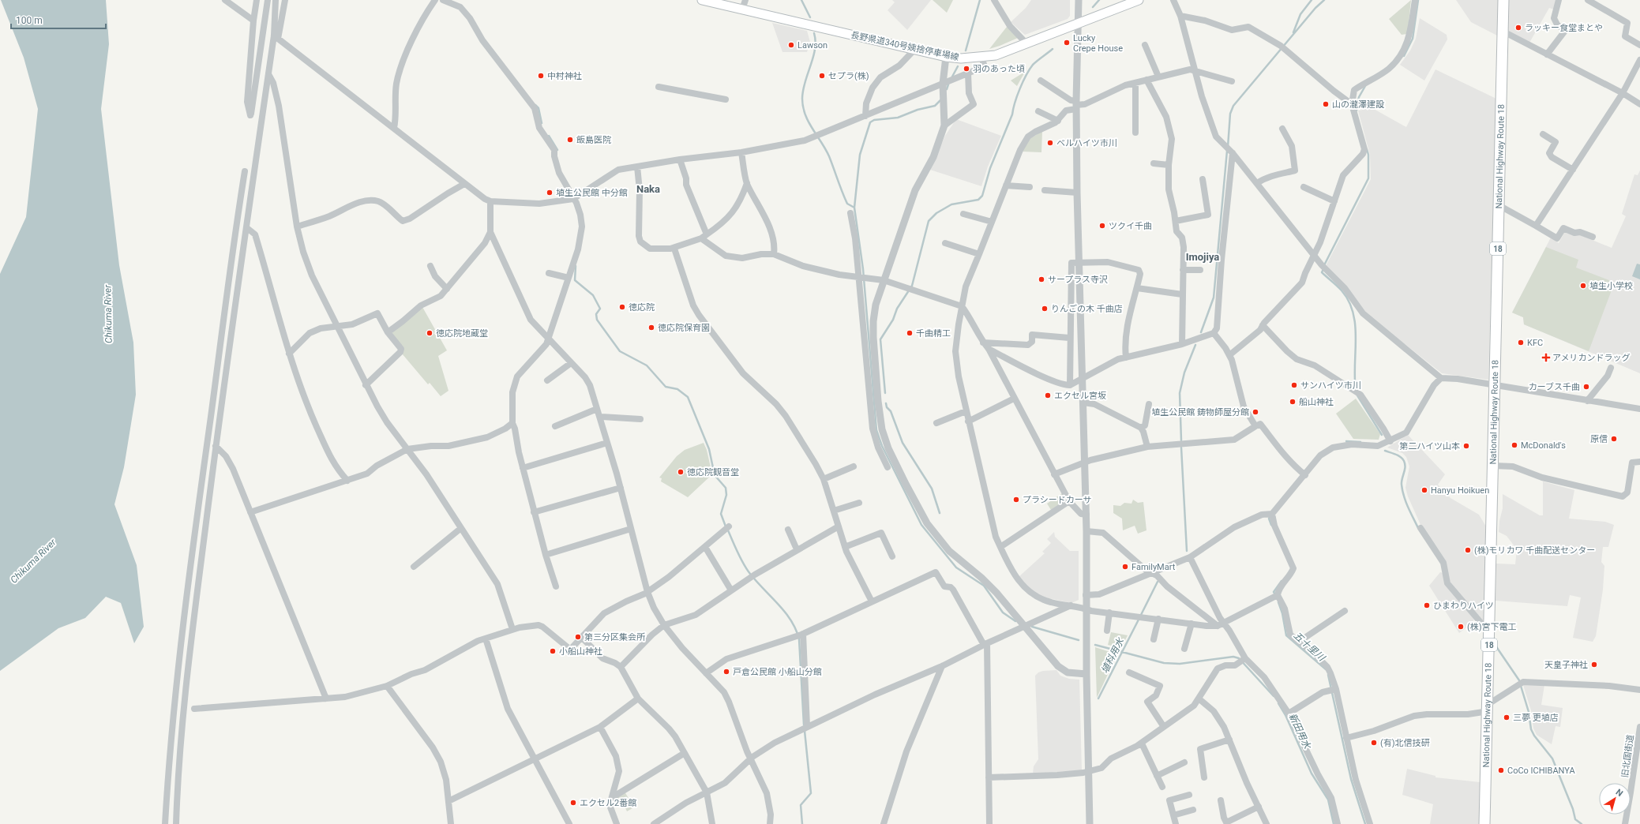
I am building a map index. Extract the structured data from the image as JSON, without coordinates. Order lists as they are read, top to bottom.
{
  "streets": {
    "highway": ["National Highway Route 18", "18"],
    "main road": ["長野県道340号姨捨停車場線"],
    "street": ["旧北国街道"]
  },
  "districts": ["Naka", "Imojiya"],
  "water": [
    "Chikuma River",
    "五十里川",
    "埴科用水",
    "新田用水"
  ],
  "places": {
    "other": [
      "ラッキー食堂まとや",
      "Lucky Crepe House",
      "Lawson",
      "羽のあった頃",
      "中村神社",
      "セプラ(株)",
      "山の瀧澤建設",
      "飯島医院",
      "ベルハイツ市川",
      "埴生公民館 中分館",
      "ツクイ千曲",
      "サープラス寺沢",
      "埴生小学校",
      "徳応院",
      "りんごの木 千曲店",
      "徳応院保育園",
      "徳応院地蔵堂",
      "千曲精工",
      "KFC",
      "サンハイツ市川",
      "カーブス千曲",
      "エクセル宮坂",
      "船山神社",
      "埴生公民館 鋳物師屋分館",
      "原信",
      "McDonald's",
      "第二ハイツ山本",
      "徳応院観音堂",
      "Hanyu Hoikuen",
      "プラシードカーサ",
      "(株)モリカワ 千曲配送センター",
      "FamilyMart",
      "ひまわりハイツ",
      "(株)宮下電工",
      "第三分区集会所",
      "小船山神社",
      "天皇子神社",
      "戸倉公民館 小船山分館",
      "三夢 更埴店",
      "(有)北信技研",
      "CoCo ICHIBANYA",
      "エクセル2番館"
    ],
    "health": ["アメリカンドラッグ"]
  },
  "scale_bar": "100 m",
  "north": "top right"
}
